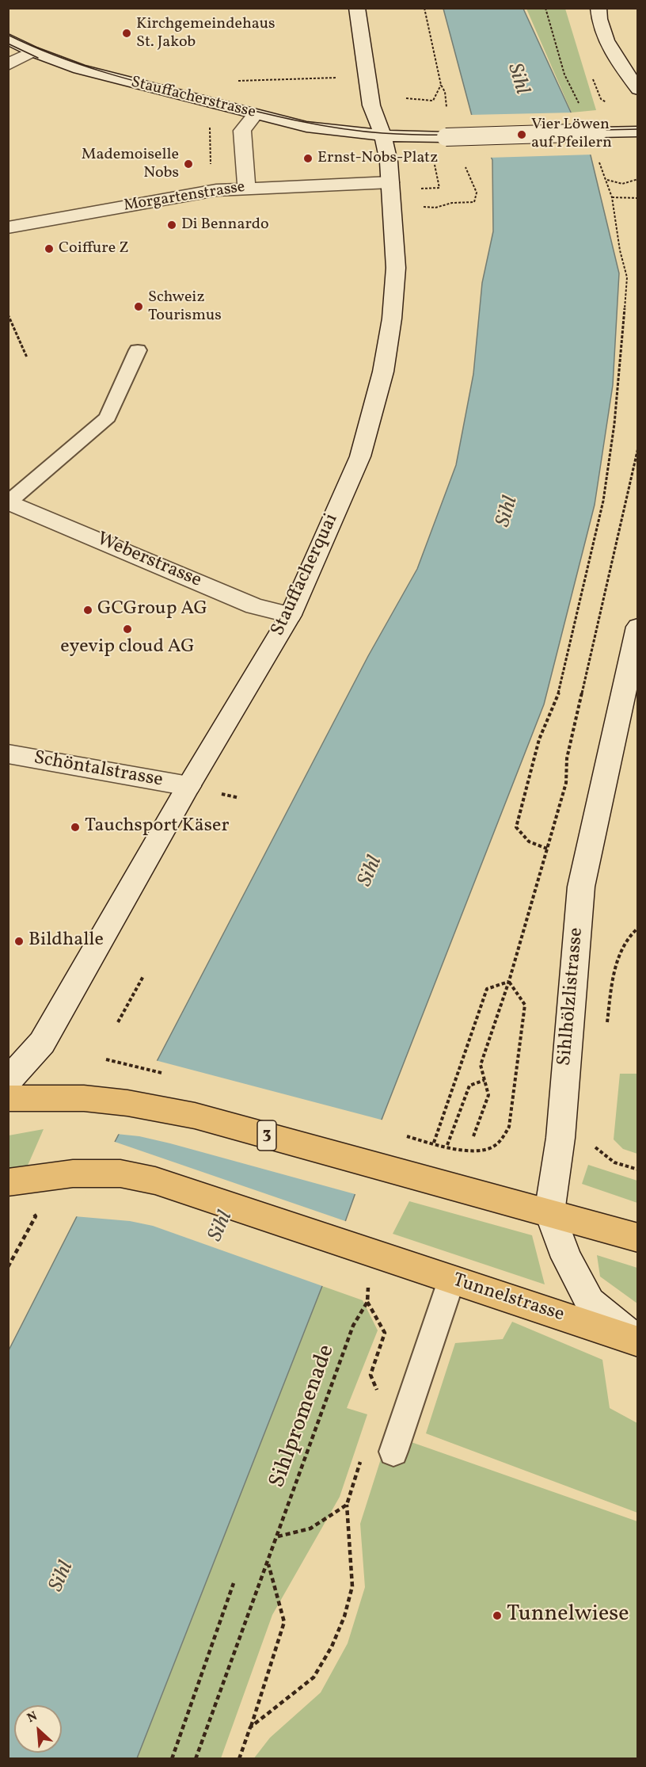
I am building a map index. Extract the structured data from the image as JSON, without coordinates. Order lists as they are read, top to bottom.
{
  "streets": {
    "main road": ["3", "Tunnelstrasse"],
    "street": [
      "Stauffacherstrasse",
      "Morgartenstrasse",
      "Weberstrasse",
      "Stauffacherquai",
      "Schöntalstrasse",
      "Sihlhölzlistrasse"
    ],
    "path": ["Sihlpromenade"]
  },
  "crossings": [
    ["Stauffacherstrasse", "Stauffacherquai"],
    ["Morgartenstrasse", "Stauffacherquai"],
    ["Weberstrasse", "Stauffacherquai"],
    ["Stauffacherquai", "Schöntalstrasse"],
    ["Sihlhölzlistrasse", "3"],
    ["Sihlhölzlistrasse", "Tunnelstrasse"],
    ["Tunnelstrasse", "Sihlpromenade"]
  ],
  "water": ["Sihl"],
  "places": [
    "Kirchgemeindehaus St. Jakob",
    "Vier Löwen auf Pfeilern",
    "Ernst-Nobs-Platz",
    "Mademoiselle Nobs",
    "Di Bennardo",
    "Coiffure Z",
    "Schweiz Tourismus",
    "GCGroup AG",
    "eyevip cloud AG",
    "Tauchsport Käser",
    "Bildhalle",
    "Tunnelwiese"
  ],
  "north": "top left"
}
